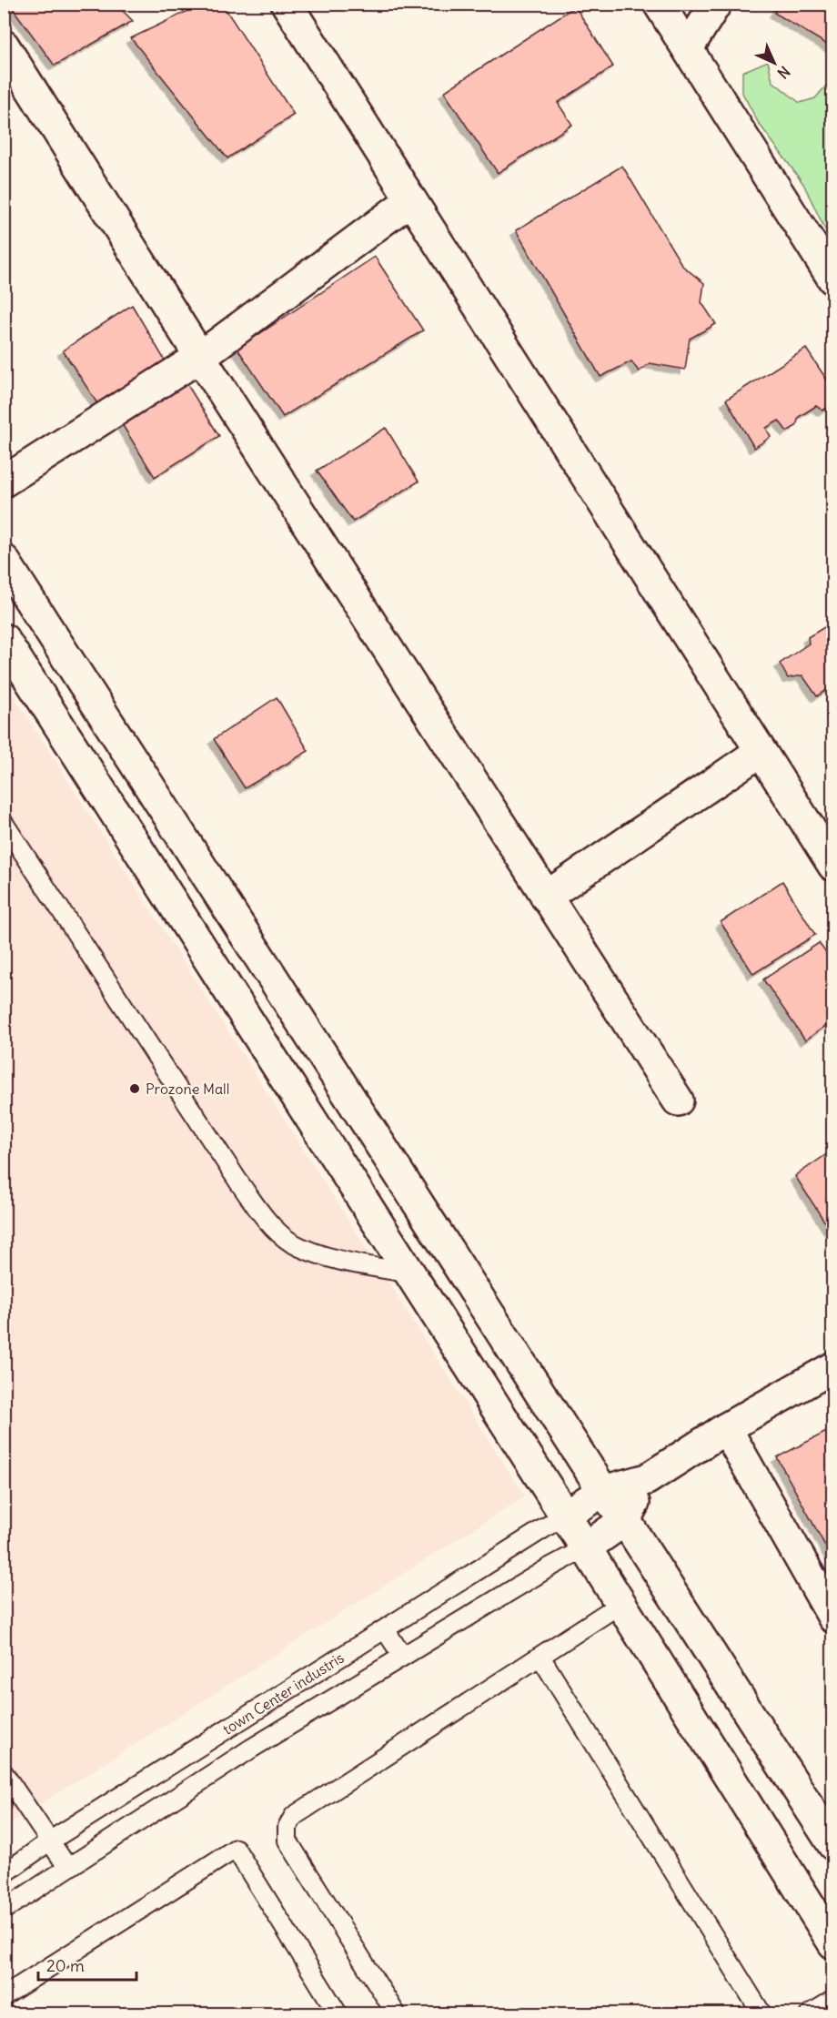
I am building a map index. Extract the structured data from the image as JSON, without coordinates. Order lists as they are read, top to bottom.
{
  "streets": {
    "lane": ["town Center industris"]
  },
  "places": ["Prozone Mall"],
  "scale_bar": "20 m",
  "north": "bottom right"
}
